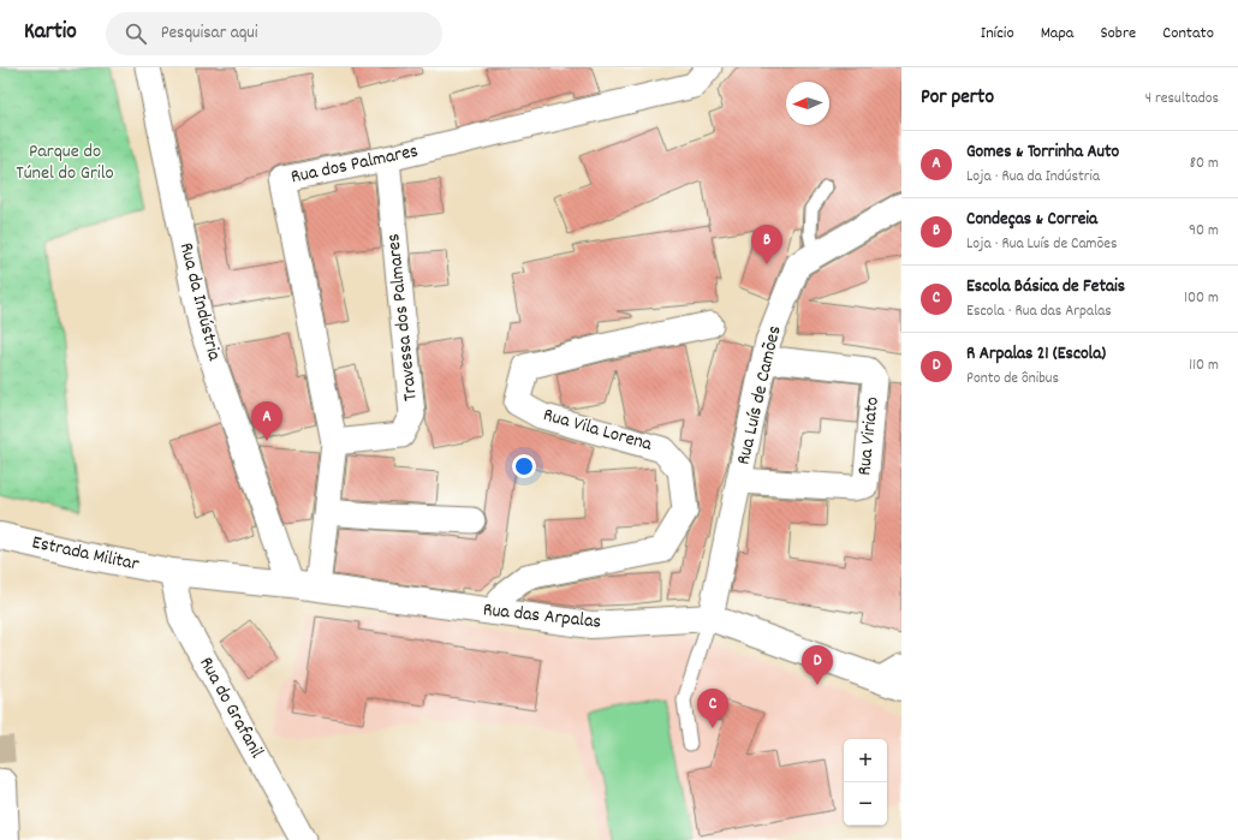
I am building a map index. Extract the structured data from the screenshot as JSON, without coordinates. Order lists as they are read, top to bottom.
{
  "streets": {
    "main road": ["Estrada Militar", "Rua das Arpalas"],
    "street": [
      "Rua dos Palmares",
      "Rua da Indústria",
      "Travessa dos Palmares",
      "Rua Luís de Camões",
      "Rua Vila Lorena",
      "Rua Viriato",
      "Rua do Grafanil"
    ]
  },
  "crossings": [
    ["Rua dos Palmares", "Travessa dos Palmares"],
    ["Rua dos Palmares", "Rua das Arpalas"],
    ["Rua da Indústria", "Rua das Arpalas"],
    ["Rua Luís de Camões", "Rua Viriato"],
    ["Rua Luís de Camões", "Rua das Arpalas"],
    ["Rua Vila Lorena", "Rua das Arpalas"],
    ["Estrada Militar", "Rua das Arpalas"],
    ["Estrada Militar", "Rua do Grafanil"],
    ["Rua das Arpalas", "Rua do Grafanil"]
  ],
  "parks": ["Parque do Túnel do Grilo"],
  "north": "left",
  "page": {
    "header": "Kartio",
    "search": "Pesquisar aqui",
    "nav": [
      "Início",
      "Mapa",
      "Sobre",
      "Contato"
    ],
    "heading": ["Por perto", "4 resultados"],
    "list": [
      {
        "mark": "A",
        "name": "Gomes & Torrinha Auto",
        "note": "Loja · Rua da Indústria",
        "value": "80 m"
      },
      {
        "mark": "B",
        "name": "Condeças & Correia",
        "note": "Loja · Rua Luís de Camões",
        "value": "90 m"
      },
      {
        "mark": "C",
        "name": "Escola Básica de Fetais",
        "note": "Escola · Rua das Arpalas",
        "value": "100 m"
      },
      {
        "mark": "D",
        "name": "R Arpalas 21 (Escola)",
        "note": "Ponto de ônibus",
        "value": "110 m"
      }
    ],
    "pins": [
      "B",
      "A",
      "D",
      "C"
    ],
    "map_buttons": ["+", "−"]
  }
}
